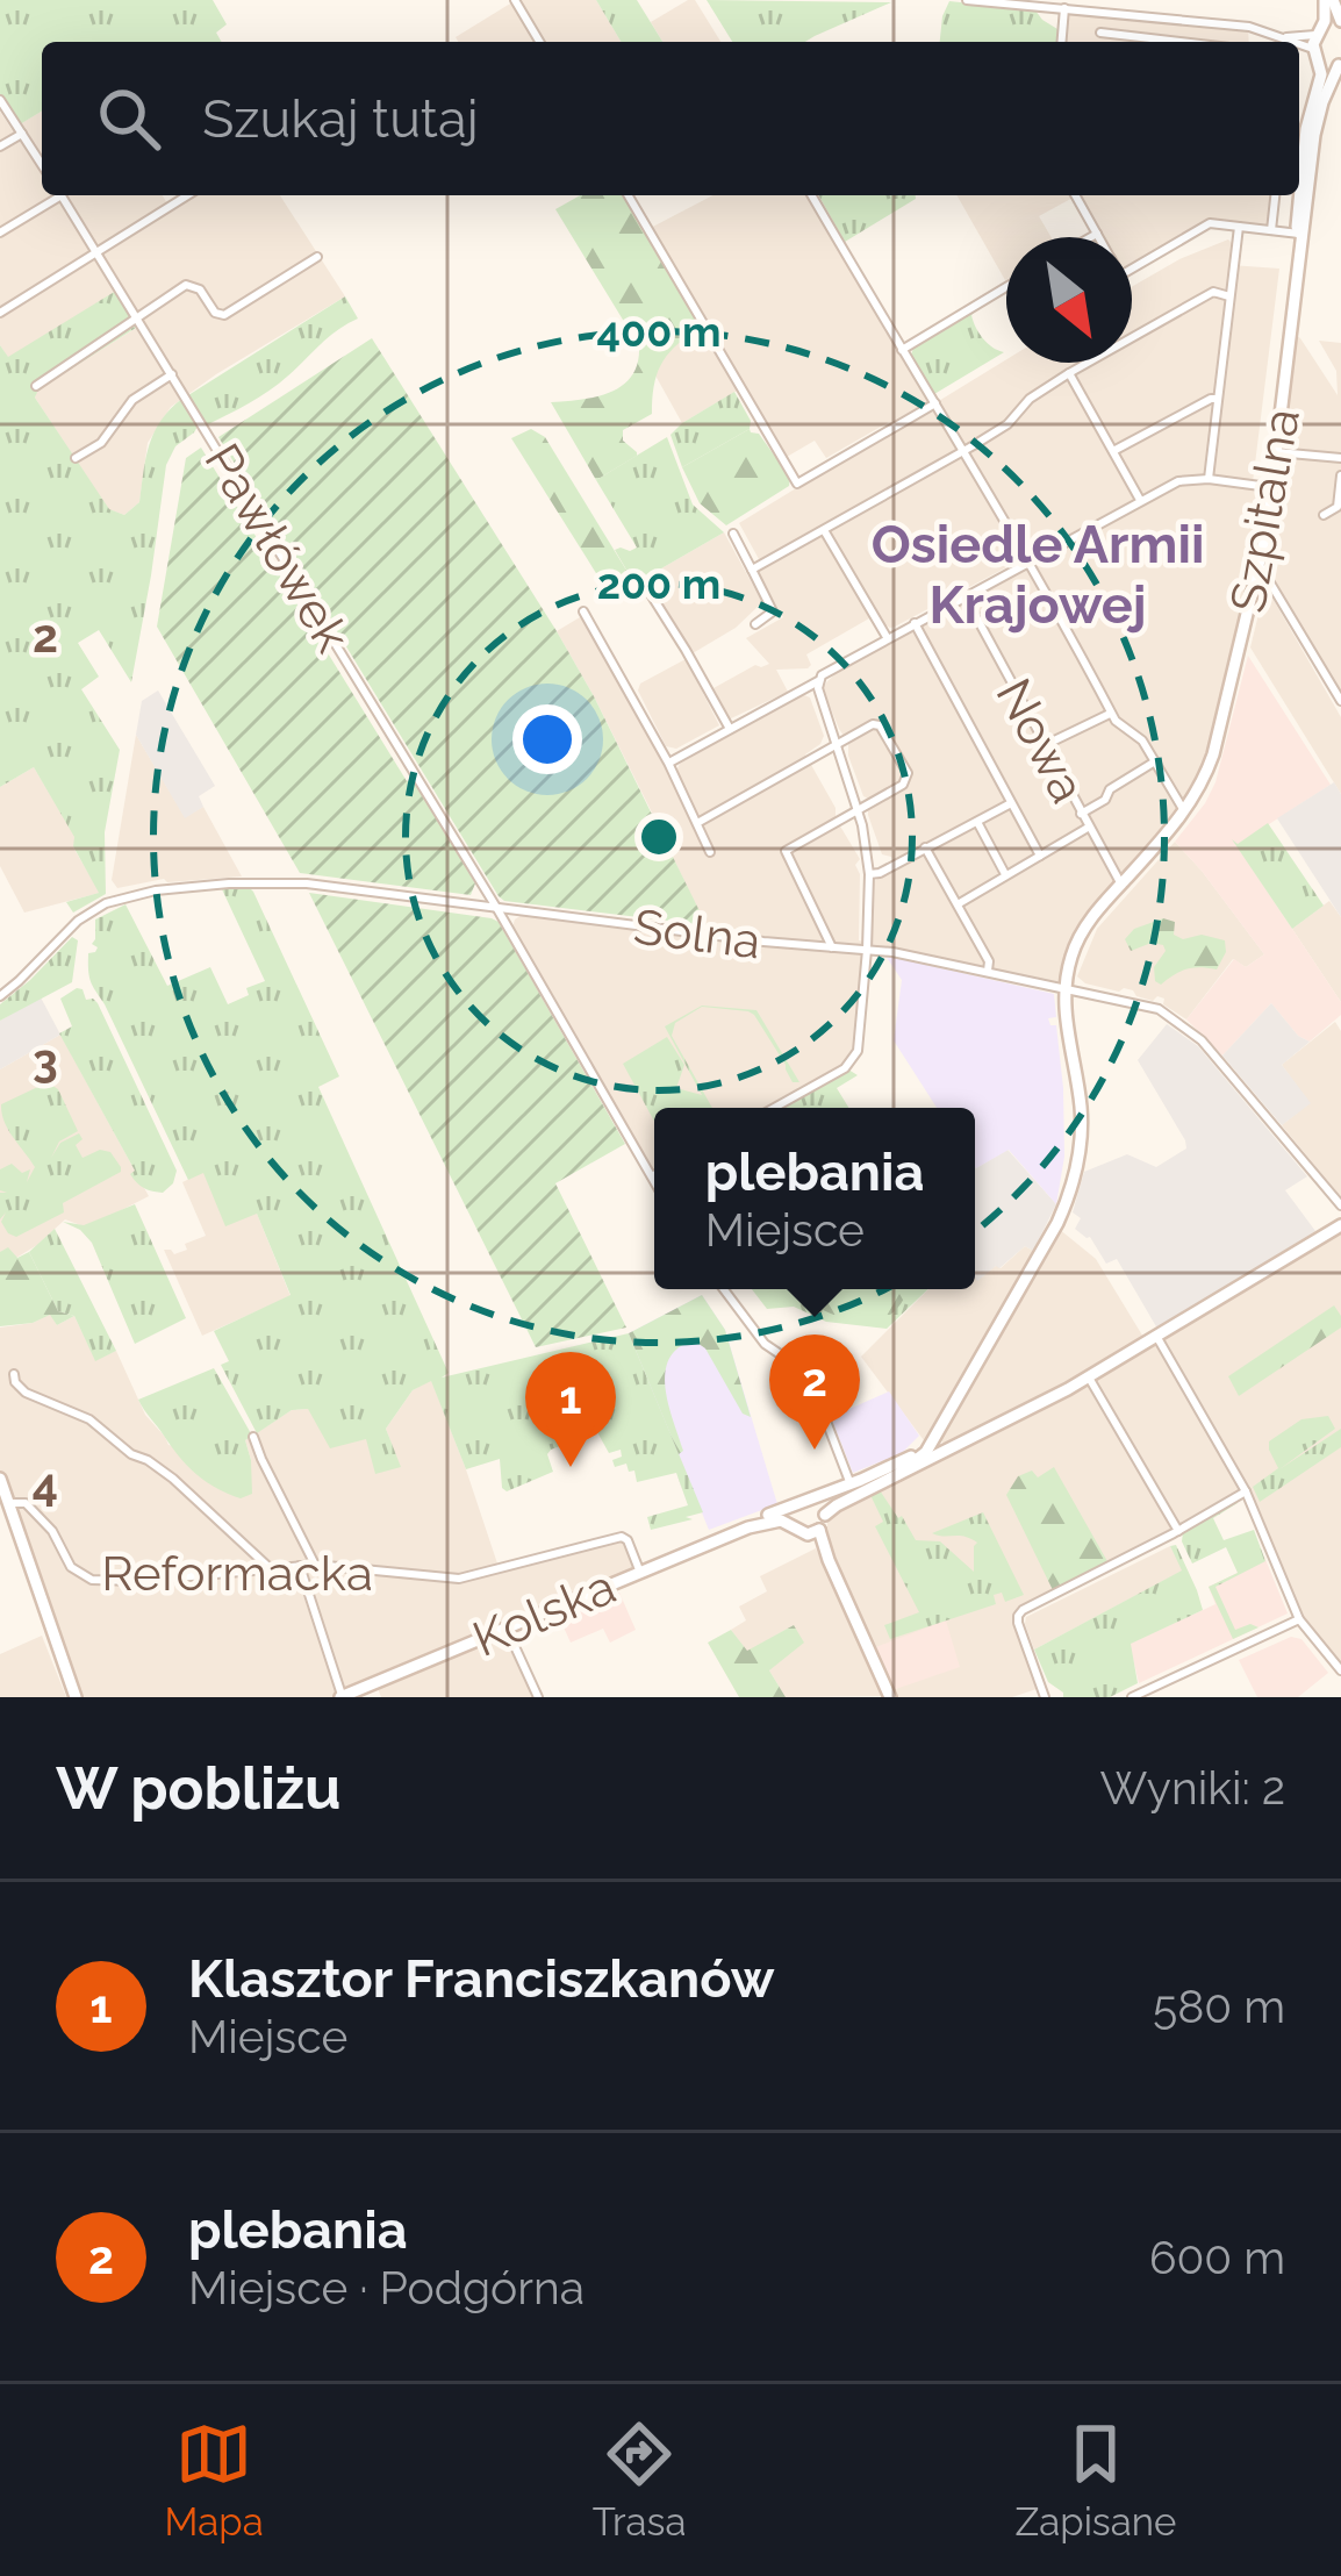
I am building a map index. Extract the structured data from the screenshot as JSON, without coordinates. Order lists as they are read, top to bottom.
{
  "streets": {
    "street": [
      "Szpitalna",
      "Pawłówek",
      "Nowa",
      "Solna",
      "Reformacka",
      "Kolska"
    ]
  },
  "crossings": [
    ["Szpitalna", "Nowa"],
    ["Szpitalna", "Solna"],
    ["Pawłówek", "Solna"],
    ["Reformacka", "Kolska"]
  ],
  "districts": ["Osiedle Armii Krajowej"],
  "north": "bottom right",
  "page": {
    "search": "Szukaj tutaj",
    "popup": ["plebania", "Miejsce"],
    "pins": ["2", "1"],
    "heading": ["W pobliżu", "Wyniki: 2"],
    "list": [
      {
        "mark": "1",
        "name": "Klasztor Franciszkanów",
        "note": "Miejsce",
        "value": "580 m"
      },
      {
        "mark": "2",
        "name": "plebania",
        "note": "Miejsce · Podgórna",
        "value": "600 m"
      }
    ],
    "nav": ["Mapa", "Trasa", "Zapisane"]
  },
  "grid": {
    "rows": ["2", "3", "4"]
  },
  "rings": ["400 m", "200 m"]
}
